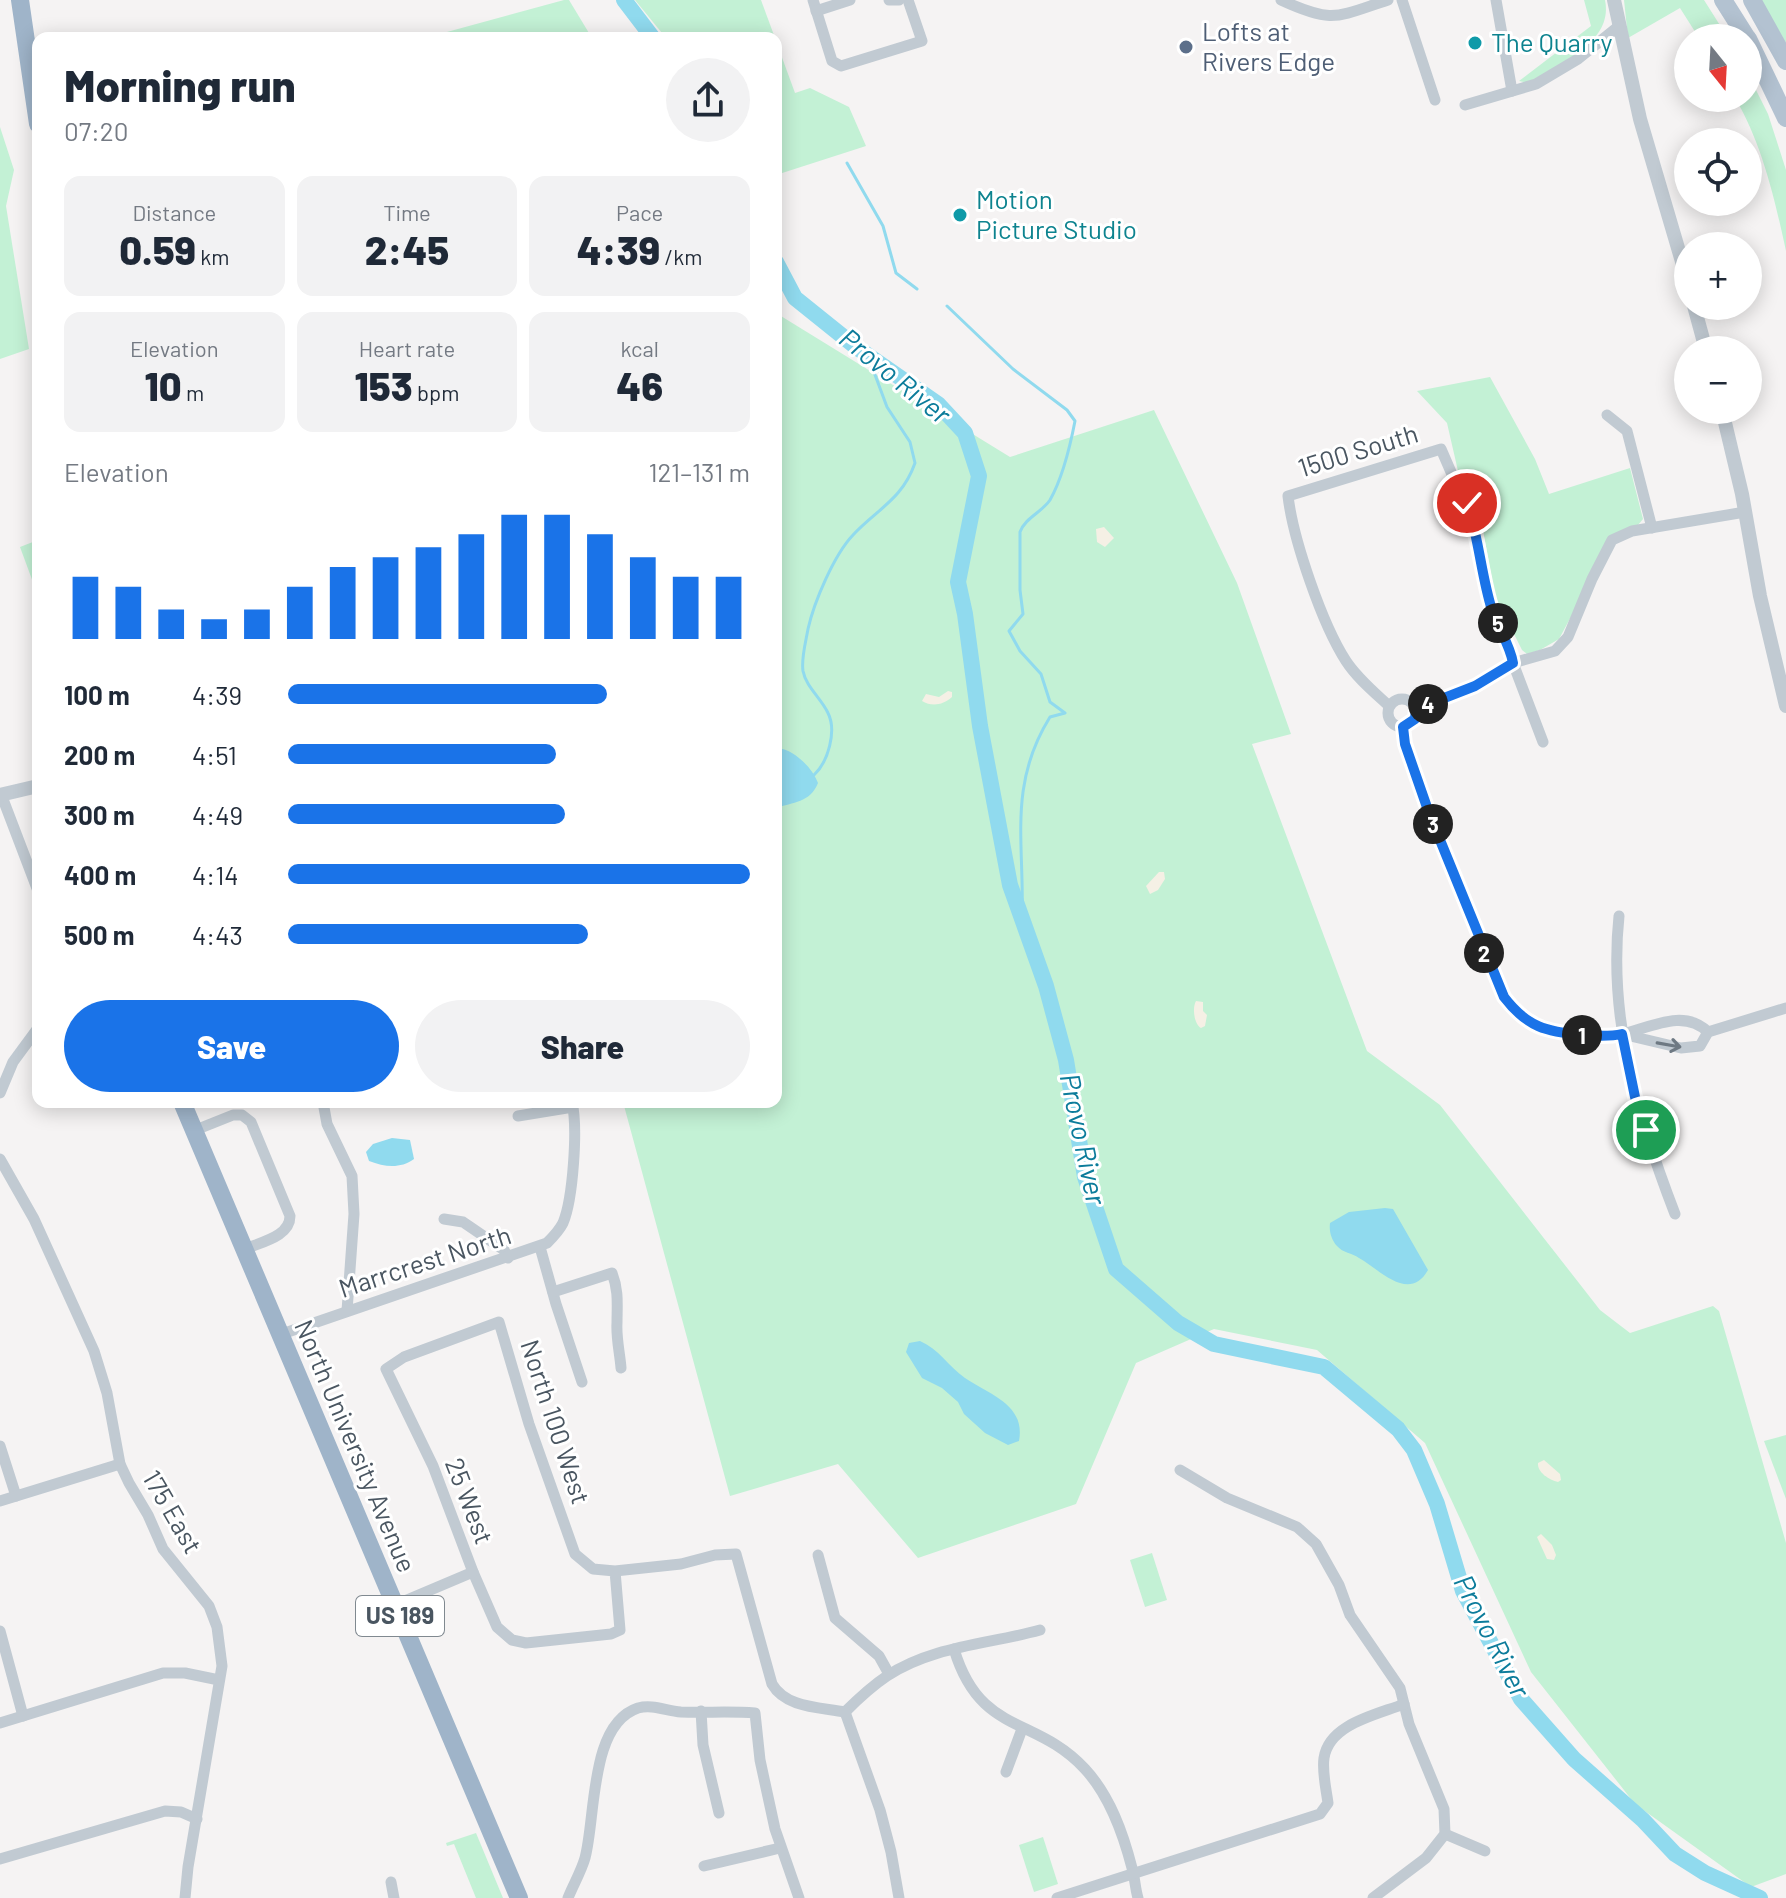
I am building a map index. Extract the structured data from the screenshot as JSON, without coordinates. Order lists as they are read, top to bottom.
{
  "streets": {
    "highway": ["North University Avenue", "US 189"],
    "street": [
      "1500 South",
      "Marrcrest North",
      "North 100 West",
      "25 West",
      "175 East"
    ]
  },
  "crossings": [
    ["Marrcrest North", "North University Avenue"],
    ["North 100 West", "25 West"]
  ],
  "water": ["Provo River"],
  "places": ["The Quarry", "Lofts at Rivers Edge", "Motion Picture Studio"],
  "north": "bottom",
  "page": {
    "map_buttons": ["+", "−"],
    "heading": ["Morning run", "07:20"],
    "stats": [
      ["Distance", "0.59 km"],
      ["Time", "2:45"],
      ["Pace", "4:39 /km"],
      ["Elevation", "10 m"],
      ["Heart rate", "153 bpm"],
      ["kcal", "46"]
    ],
    "chart": ["Elevation", "121–131 m"],
    "pins": [
      "5",
      "4",
      "3",
      "2",
      "1"
    ],
    "list": [
      {
        "name": "100 m",
        "note": "4:39"
      },
      {
        "name": "200 m",
        "note": "4:51"
      },
      {
        "name": "300 m",
        "note": "4:49"
      },
      {
        "name": "400 m",
        "note": "4:14"
      },
      {
        "name": "500 m",
        "note": "4:43"
      }
    ],
    "buttons": ["Save", "Share"]
  }
}
